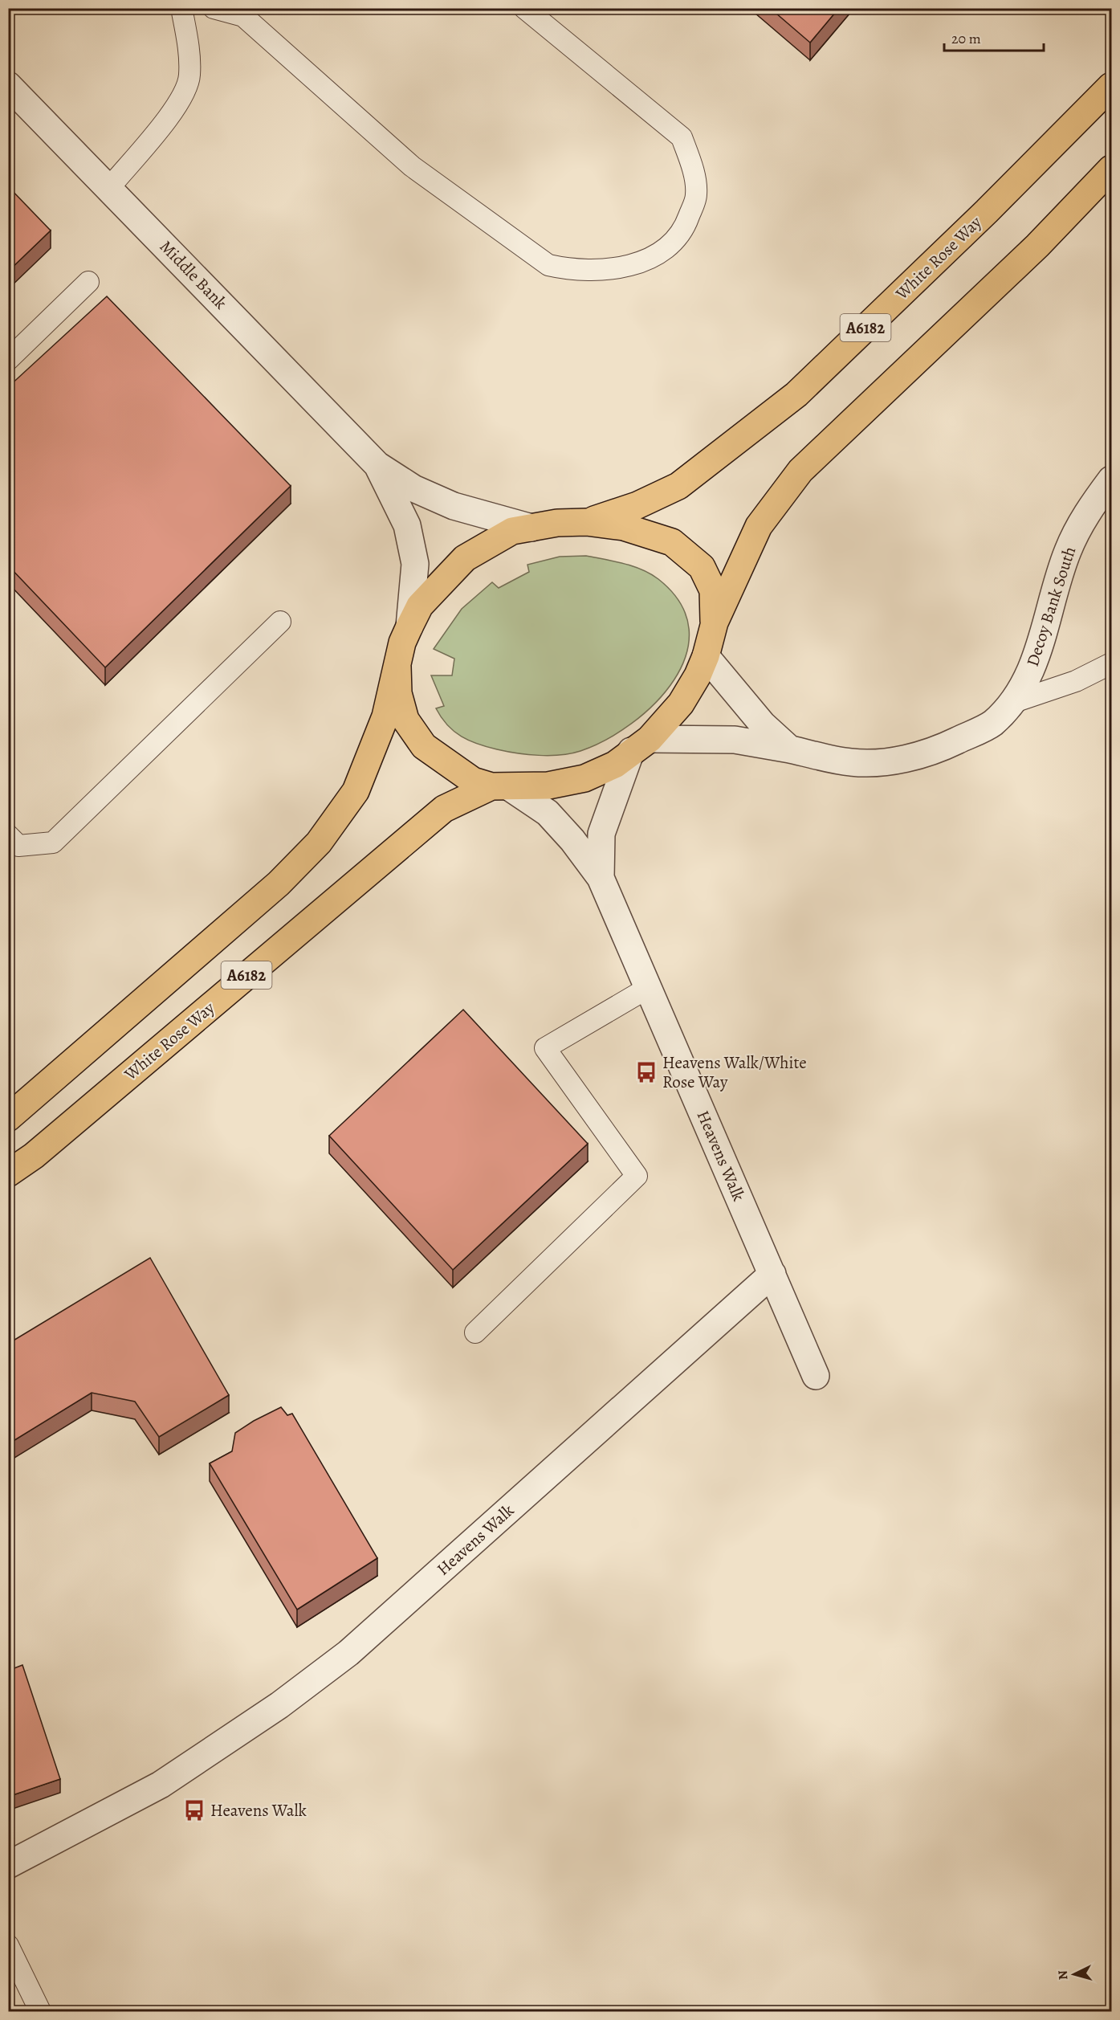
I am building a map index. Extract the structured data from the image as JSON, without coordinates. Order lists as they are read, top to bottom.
{
  "streets": {
    "highway": ["White Rose Way", "A6182"],
    "street": ["Middle Bank", "Decoy Bank South", "Heavens Walk"]
  },
  "crossings": [
    ["White Rose Way", "Middle Bank"],
    ["White Rose Way", "Decoy Bank South"],
    ["White Rose Way", "Heavens Walk"],
    ["Decoy Bank South", "Heavens Walk"]
  ],
  "places": {
    "bus stop": ["Heavens Walk/White Rose Way", "Heavens Walk"]
  },
  "scale_bar": "20 m",
  "north": "left"
}
